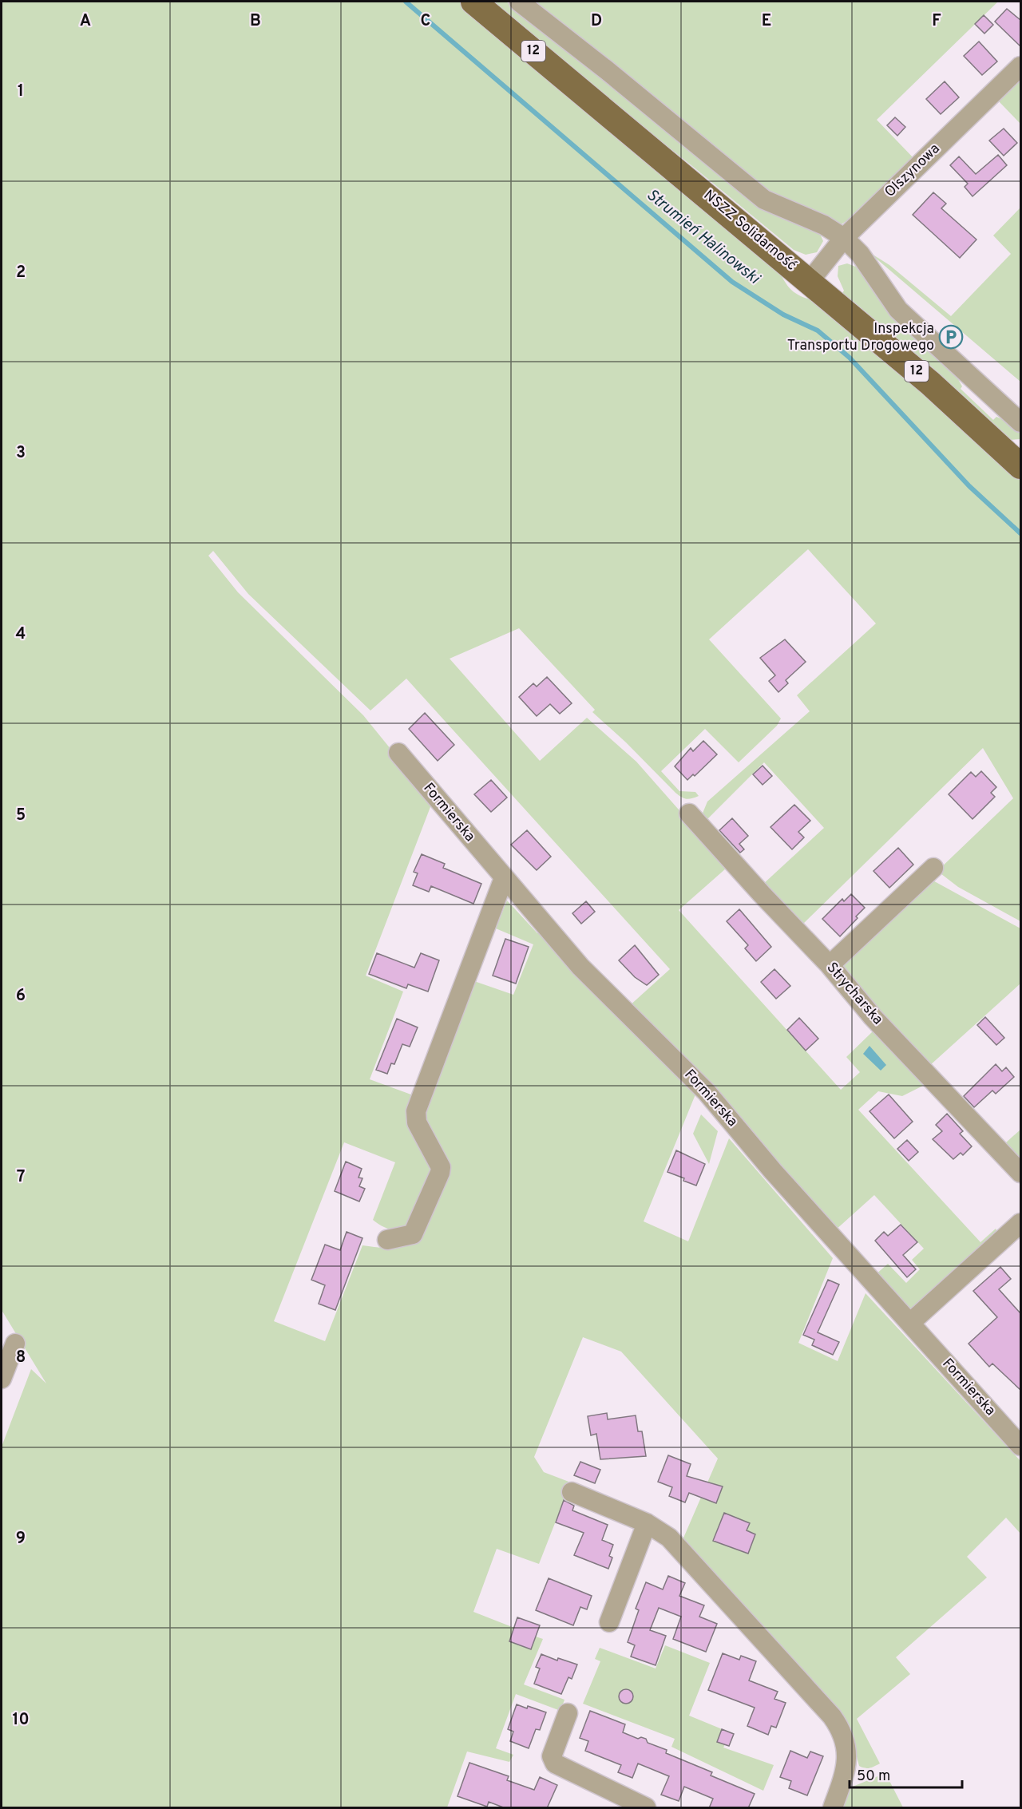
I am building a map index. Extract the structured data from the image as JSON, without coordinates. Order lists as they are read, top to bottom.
{
  "streets": {
    "main road": ["12", "NSZZ Solidarność"],
    "street": ["Olszynowa", "Formierska", "Strycharska"]
  },
  "crossings": [
    ["Olszynowa", "NSZZ Solidarność"]
  ],
  "water": ["Strumień Halinowski"],
  "places": {
    "parking": ["Inspekcja Transportu Drogowego"]
  },
  "scale_bar": "50 m",
  "grid": {
    "columns": [
      "A",
      "B",
      "C",
      "D",
      "E",
      "F"
    ],
    "rows": [
      "1",
      "2",
      "3",
      "4",
      "5",
      "6",
      "7",
      "8",
      "9",
      "10"
    ]
  }
}
